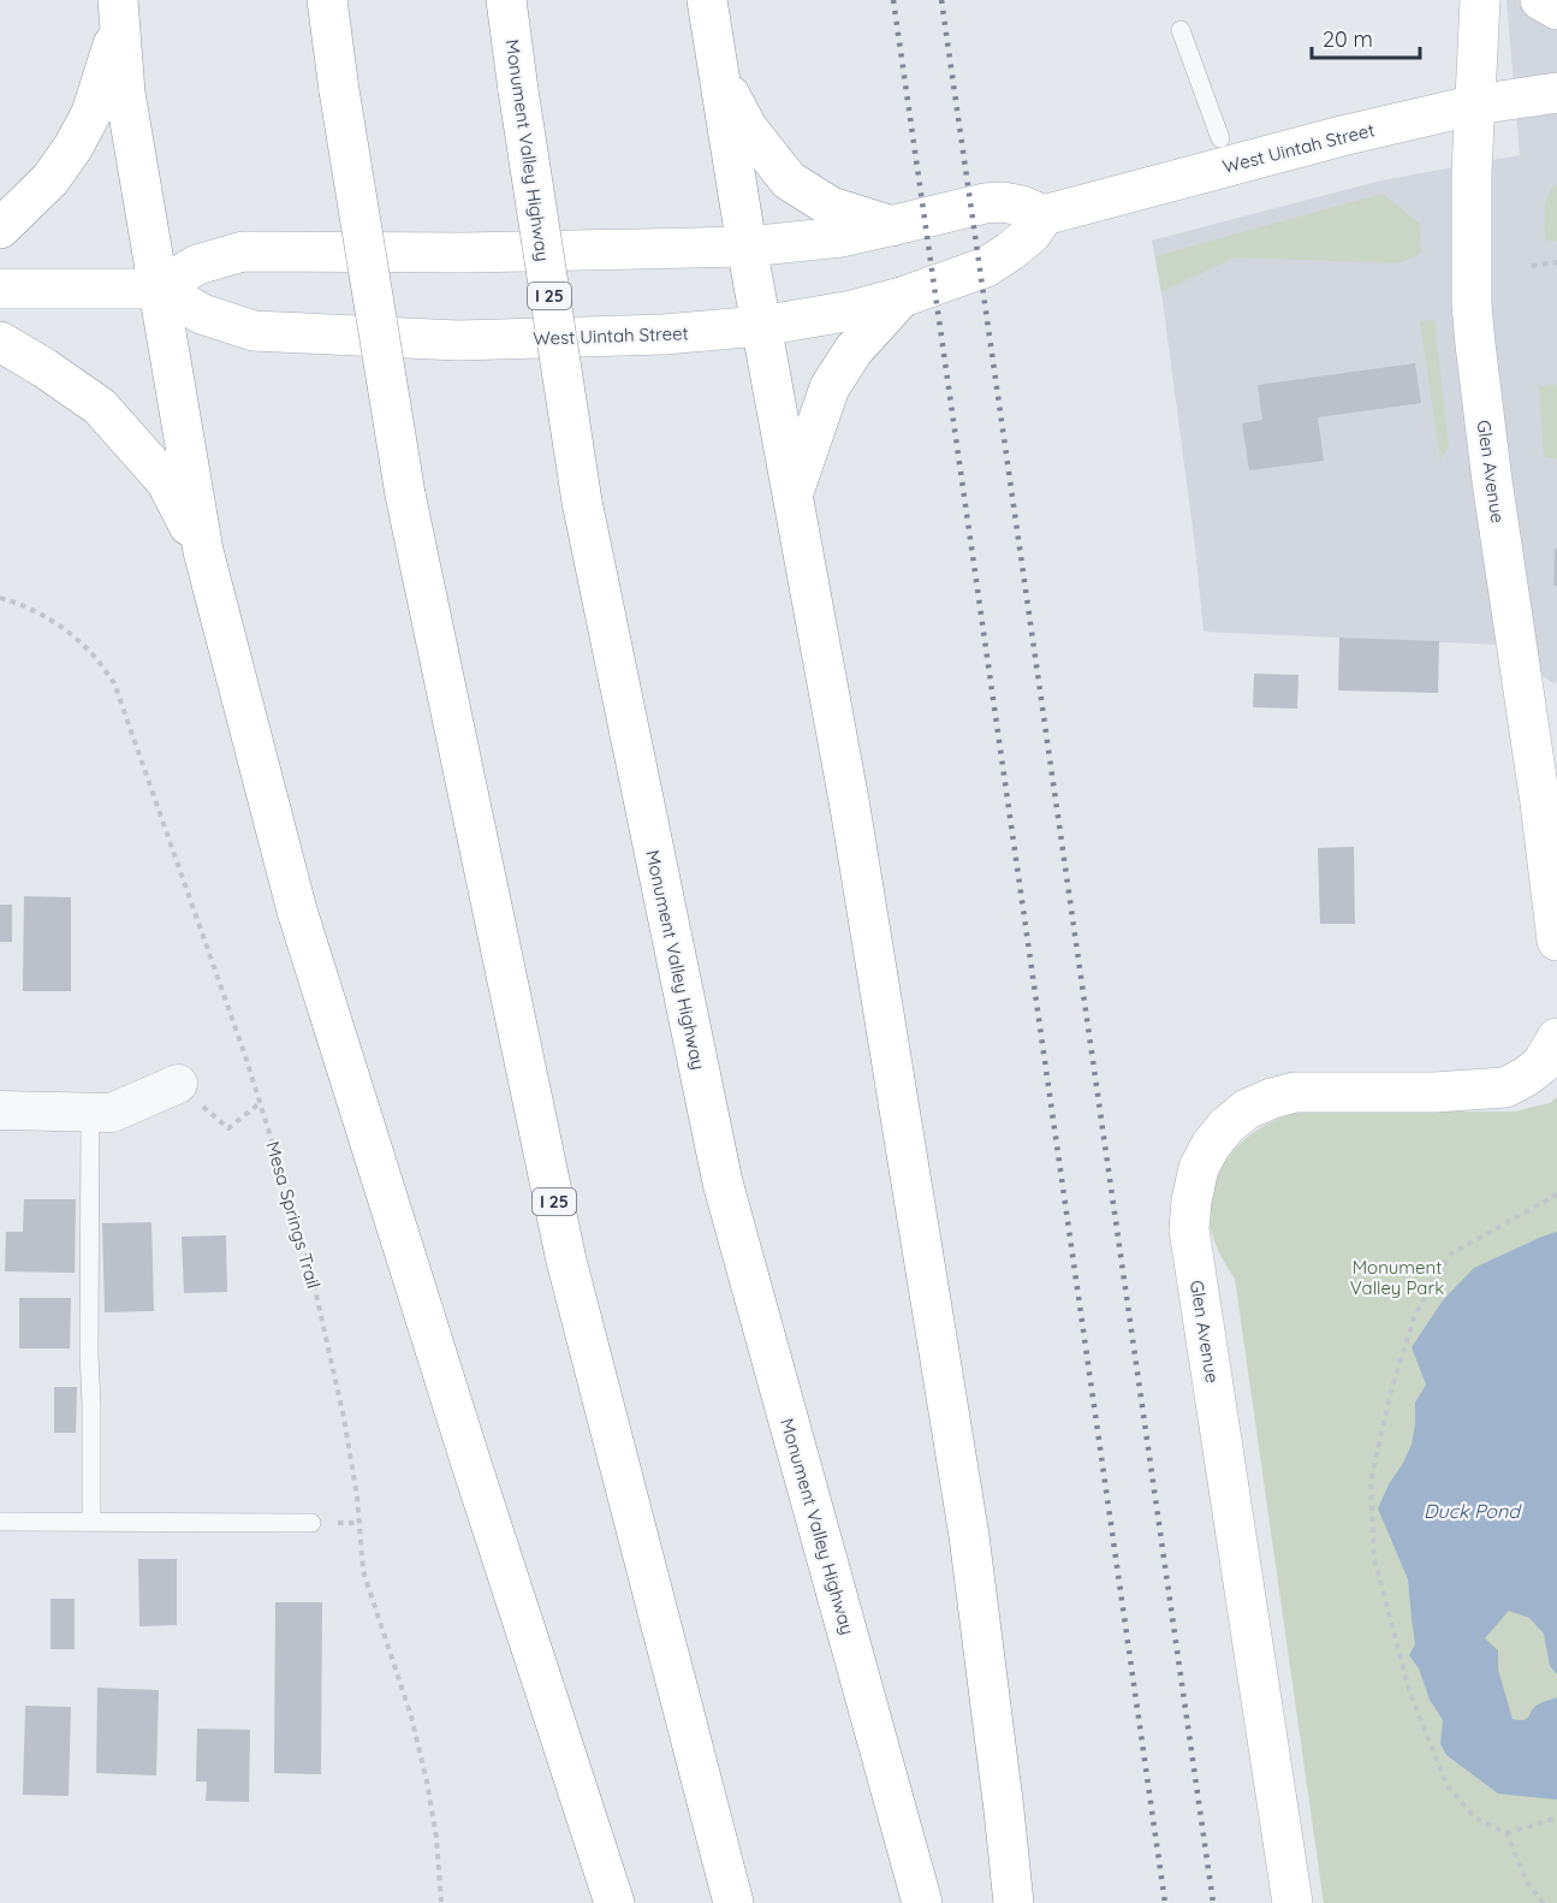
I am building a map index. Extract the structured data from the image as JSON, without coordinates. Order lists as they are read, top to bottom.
{
  "streets": {
    "main road": [
      "West Uintah Street",
      "Monument Valley Highway",
      "I 25",
      "Glen Avenue"
    ],
    "path": ["Mesa Springs Trail"]
  },
  "crossings": [
    ["West Uintah Street", "Glen Avenue"]
  ],
  "water": ["Duck Pond"],
  "parks": ["Monument Valley Park"],
  "scale_bar": "20 m"
}
